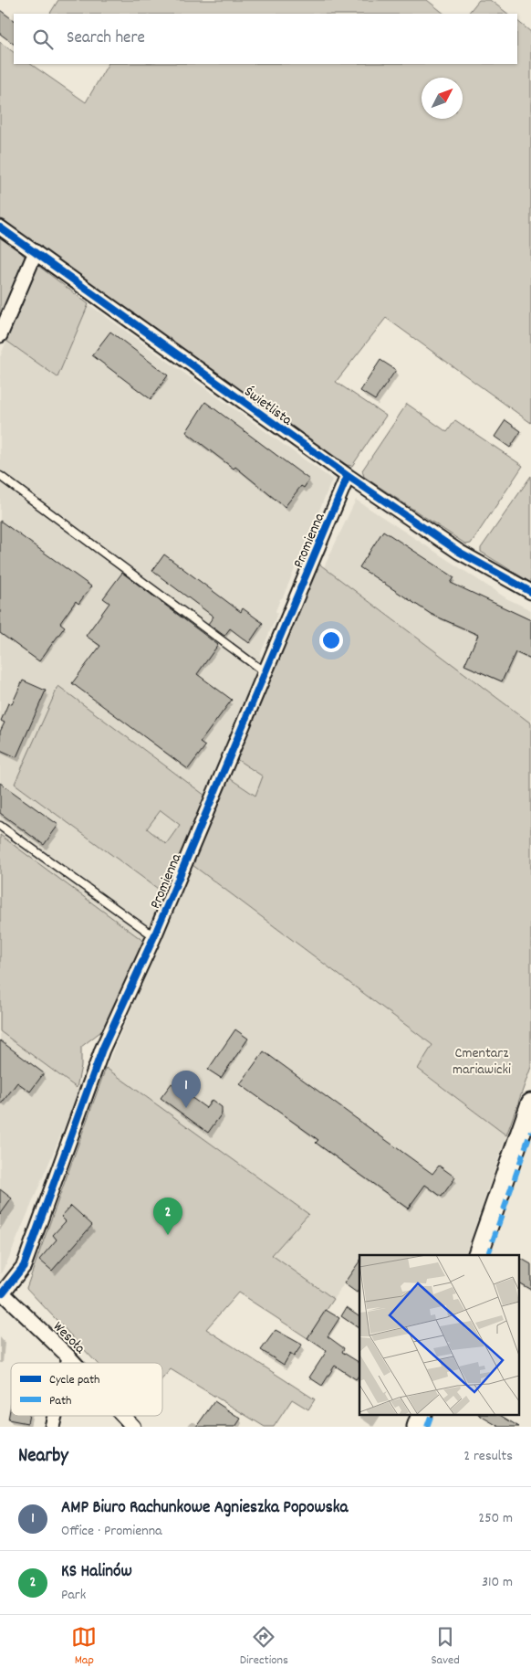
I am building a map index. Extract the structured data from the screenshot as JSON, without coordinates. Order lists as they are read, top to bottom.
{
  "streets": {
    "street": ["Świetlista", "Promienna", "Wesoła"]
  },
  "crossings": [
    ["Świetlista", "Promienna"],
    ["Promienna", "Wesoła"]
  ],
  "parks": ["Cmentarz mariawicki"],
  "legend": ["Cycle path", "Path"],
  "north": "top right",
  "page": {
    "search": "Search here",
    "pins": ["1", "2"],
    "heading": ["Nearby", "2 results"],
    "list": [
      {
        "mark": "1",
        "name": "AMP Biuro Rachunkowe Agnieszka Popowska",
        "note": "Office · Promienna",
        "value": "250 m"
      },
      {
        "mark": "2",
        "name": "KS Halinów",
        "note": "Park",
        "value": "310 m"
      }
    ],
    "nav": ["Map", "Directions", "Saved"]
  }
}
